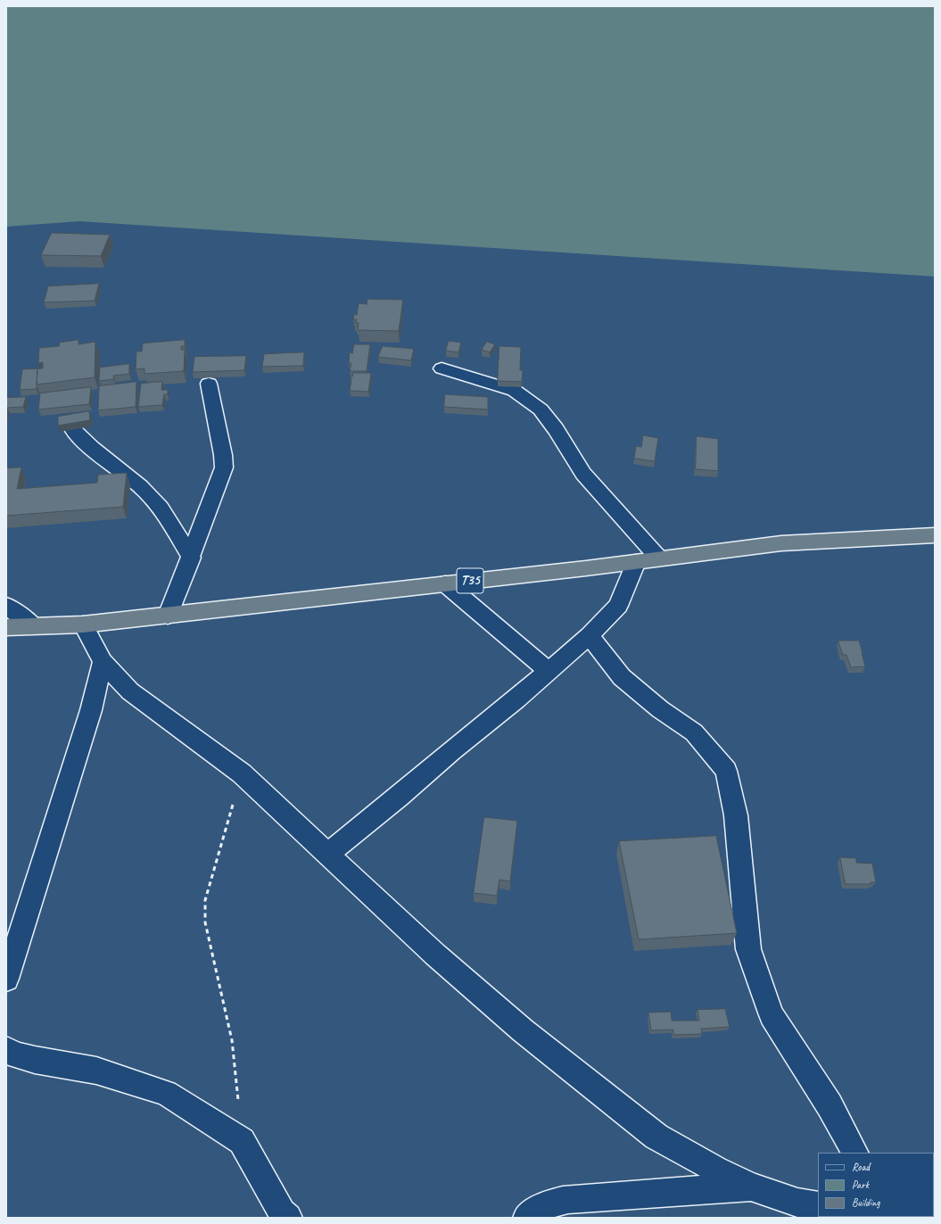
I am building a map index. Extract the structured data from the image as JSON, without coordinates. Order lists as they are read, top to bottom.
{
  "streets": {
    "highway": ["T35"]
  },
  "legend": ["Road", "Park", "Building"]
}
